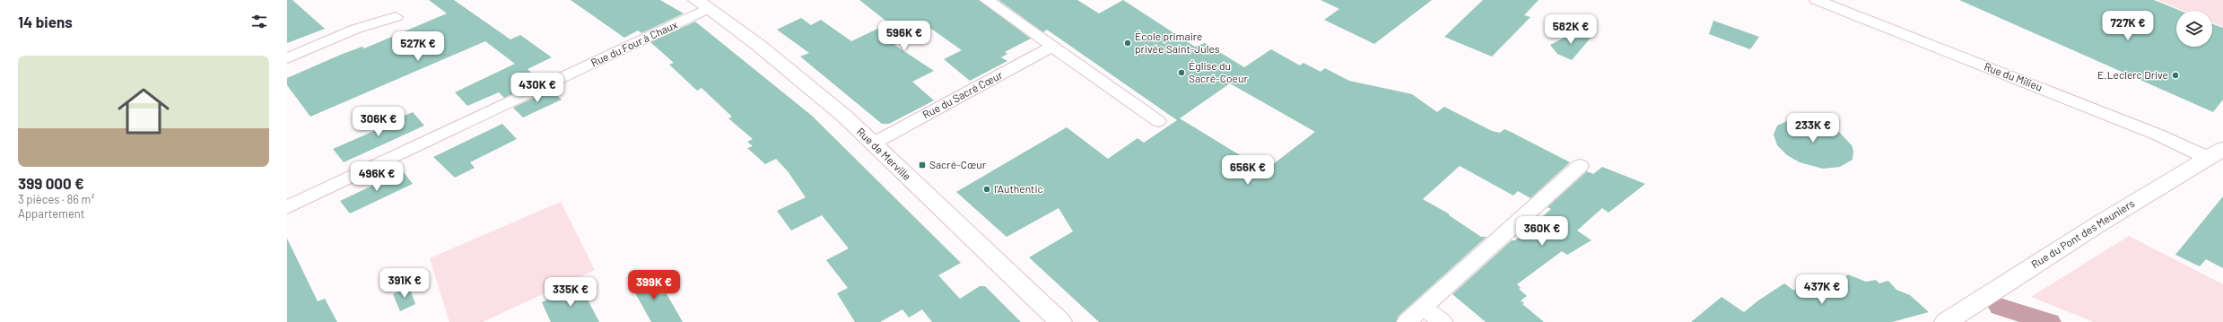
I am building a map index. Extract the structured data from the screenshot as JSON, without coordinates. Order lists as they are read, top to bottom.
{
  "streets": {
    "street": [
      "Rue du Four à Chaux",
      "Rue du Milieu",
      "Rue du Sacré Cœur",
      "Rue de Merville",
      "Rue du Pont des Meuniers"
    ]
  },
  "crossings": [
    ["Rue du Four à Chaux", "Rue de Merville"],
    ["Rue du Milieu", "Rue du Pont des Meuniers"],
    ["Rue du Sacré Cœur", "Rue de Merville"]
  ],
  "places": {
    "other": [
      "École primaire privée Saint-Jules",
      "Église du Sacré-Coeur",
      "E.Leclerc Drive",
      "l’Authentic"
    ],
    "transit": ["Sacré-Cœur"]
  },
  "page": {
    "heading": "14 biens",
    "price": [
      "727K €",
      "582K €",
      "596K €",
      "527K €",
      "430K €",
      "306K €",
      "233K €",
      "656K €",
      "496K €",
      "360K €",
      "391K €",
      "399K €",
      "437K €",
      "335K €"
    ],
    "list": [
      {
        "name": "399 000 €",
        "note": "3 pièces · 86 m² · Appartement"
      }
    ]
  }
}
